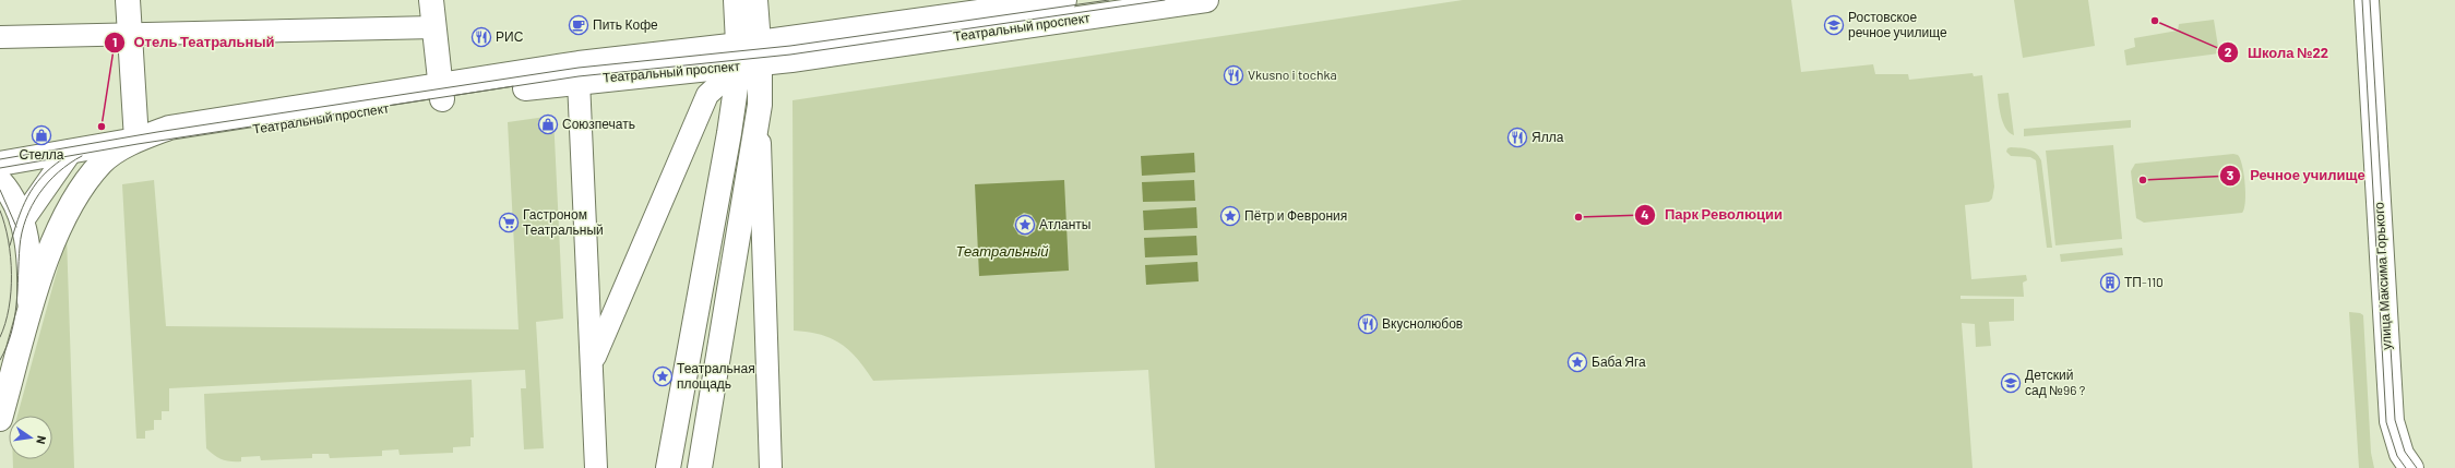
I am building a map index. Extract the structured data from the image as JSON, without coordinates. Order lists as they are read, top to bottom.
{
  "streets": {
    "main road": ["Театральный проспект", "улица Максима Горького"]
  },
  "water": ["Театральный"],
  "places": {
    "other": [
      "Школа №22",
      "Отель Театральный",
      "Речное училище",
      "Парк Революции"
    ],
    "cafe": ["Пить Кофе"],
    "school or university": ["Ростовское речное училище", "Детский сад №96 ?"],
    "restaurant": [
      "РИС",
      "Vkusno i tochka",
      "Ялла",
      "Вкуснолюбов"
    ],
    "shop": ["Союзпечать", "Стелла"],
    "place": [
      "Пётр и Феврония",
      "Атланты",
      "Баба Яга",
      "Театральная площадь"
    ],
    "supermarket": ["Гастроном Театральный"],
    "building": ["ТП-110"]
  },
  "north": "right"
}
